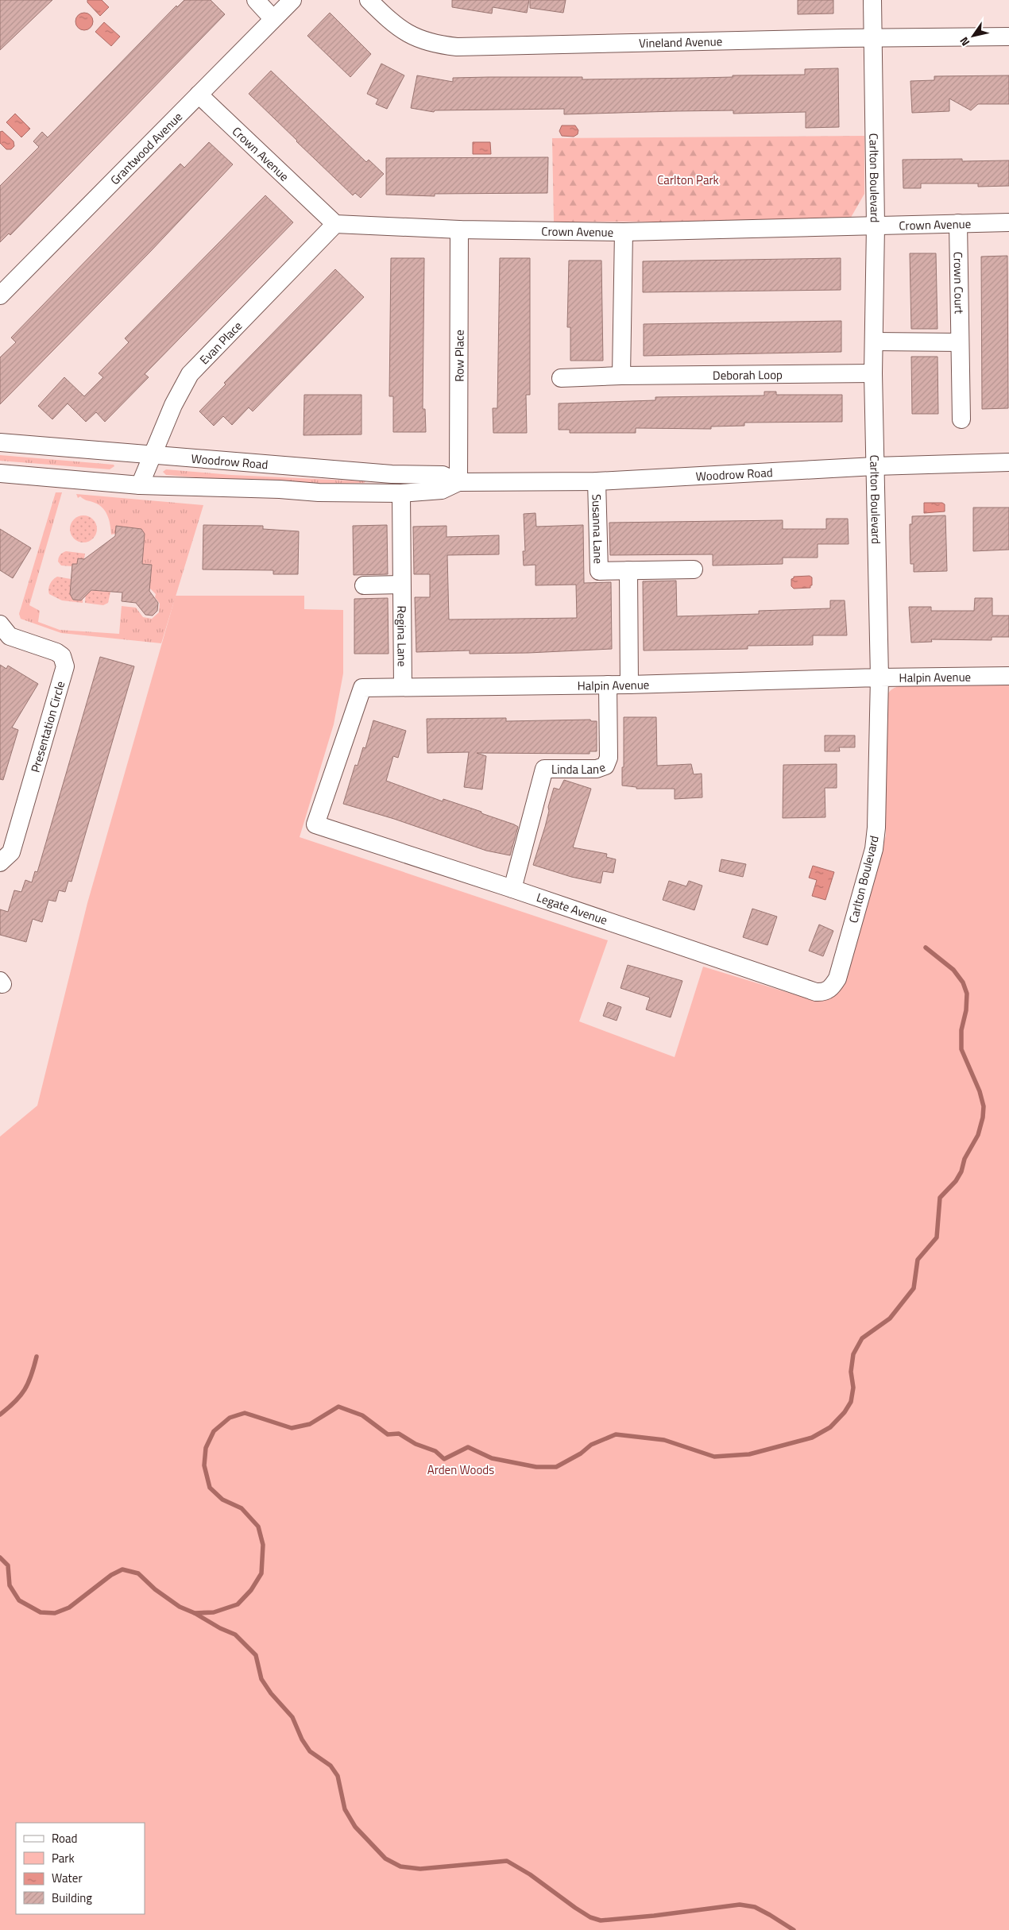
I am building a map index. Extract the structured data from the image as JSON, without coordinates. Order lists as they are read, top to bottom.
{
  "streets": {
    "street": [
      "Vineland Avenue",
      "Grantwood Avenue",
      "Crown Avenue",
      "Carlton Boulevard",
      "Crown Court",
      "Evan Place",
      "Row Place",
      "Deborah Loop",
      "Woodrow Road",
      "Susanna Lane",
      "Regina Lane",
      "Halpin Avenue",
      "Presentation Circle",
      "Linda Lane",
      "Legate Avenue"
    ]
  },
  "crossings": [
    ["Vineland Avenue", "Carlton Boulevard"],
    ["Grantwood Avenue", "Crown Avenue"],
    ["Crown Avenue", "Carlton Boulevard"],
    ["Crown Avenue", "Crown Court"],
    ["Crown Avenue", "Evan Place"],
    ["Crown Avenue", "Row Place"],
    ["Carlton Boulevard", "Deborah Loop"],
    ["Carlton Boulevard", "Woodrow Road"],
    ["Carlton Boulevard", "Halpin Avenue"],
    ["Carlton Boulevard", "Legate Avenue"],
    ["Evan Place", "Woodrow Road"],
    ["Row Place", "Woodrow Road"],
    ["Woodrow Road", "Susanna Lane"],
    ["Woodrow Road", "Regina Lane"],
    ["Regina Lane", "Halpin Avenue"],
    ["Halpin Avenue", "Linda Lane"],
    ["Halpin Avenue", "Legate Avenue"],
    ["Linda Lane", "Legate Avenue"]
  ],
  "parks": ["Carlton Park", "Arden Woods"],
  "legend": [
    "Road",
    "Park",
    "Water",
    "Building"
  ],
  "north": "bottom left"
}
